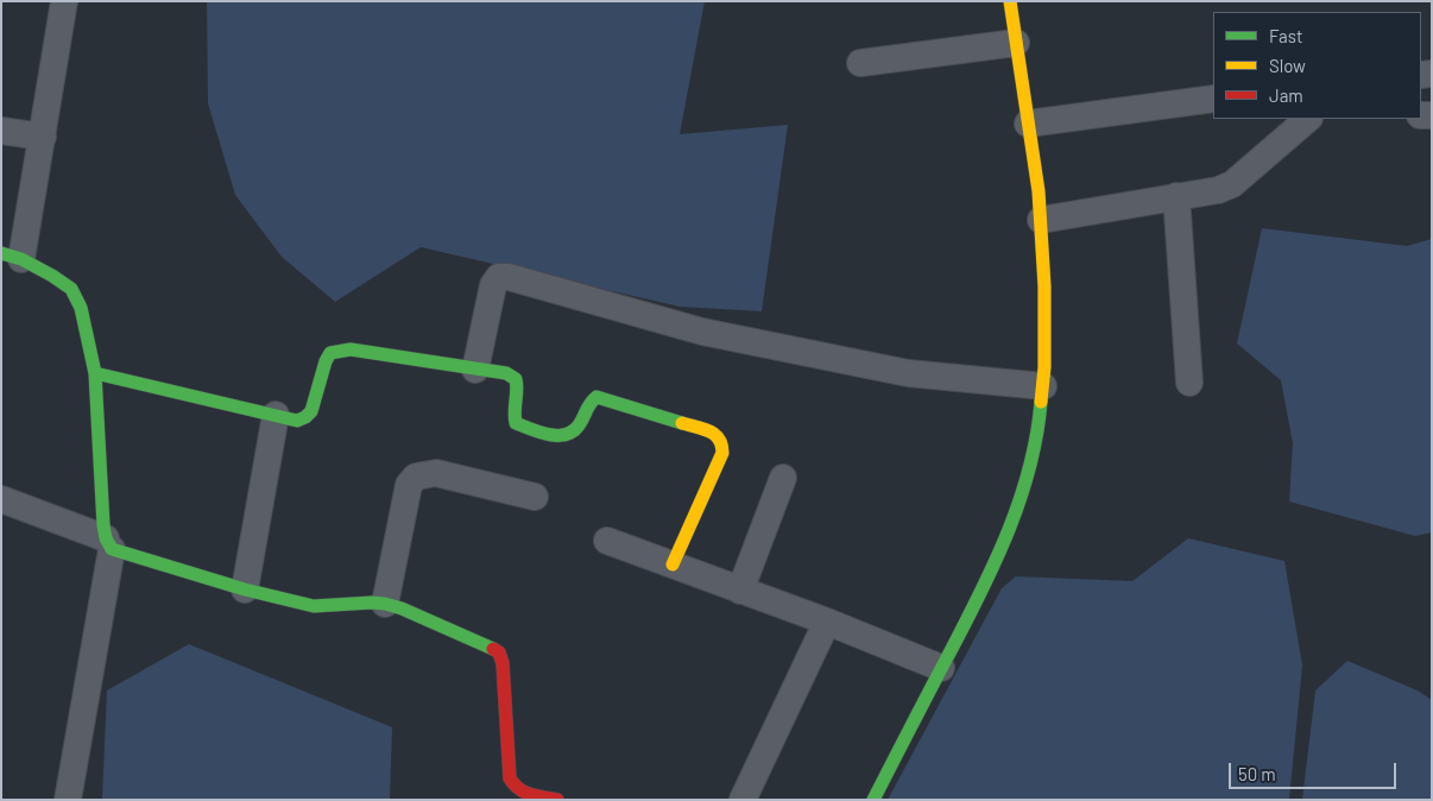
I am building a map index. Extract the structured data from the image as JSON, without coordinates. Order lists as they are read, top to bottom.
{
  "legend": ["Fast", "Slow", "Jam"],
  "scale_bar": "50 m"
}
